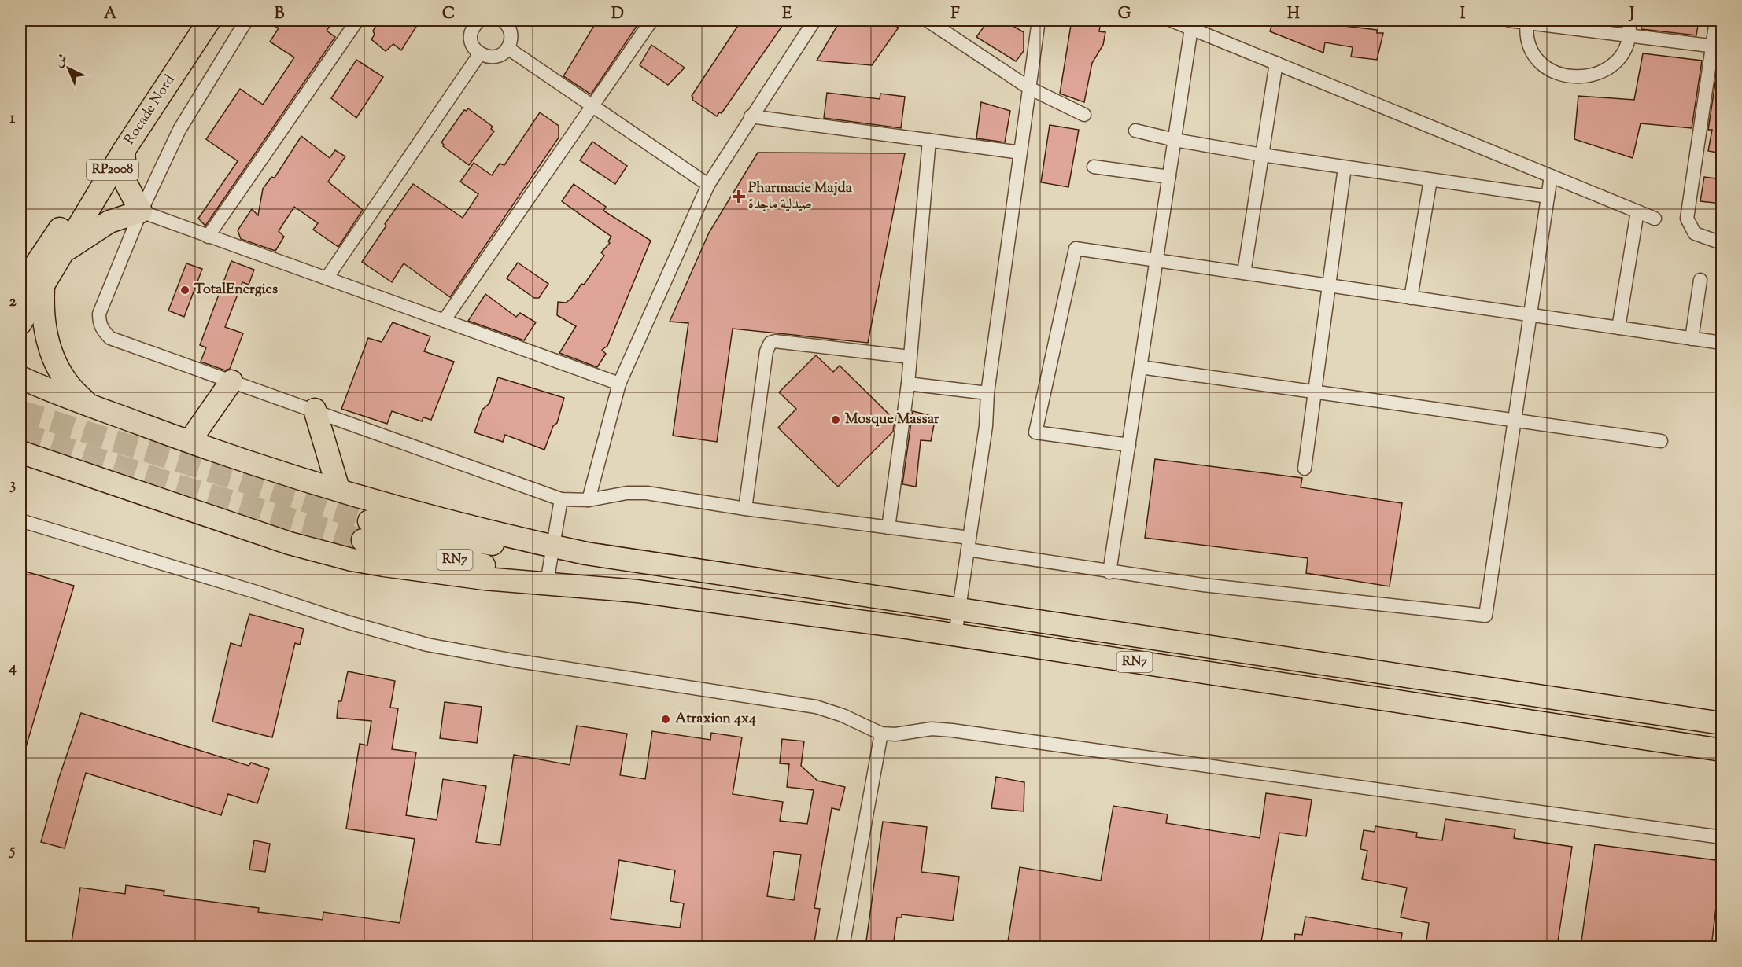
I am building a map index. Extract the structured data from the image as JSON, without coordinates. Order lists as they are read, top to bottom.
{
  "streets": {
    "highway": ["Rocade Nord", "RP2008", "RN7"]
  },
  "places": {
    "health": ["Pharmacie Majda صيدلية ماجدة"],
    "other": ["TotalEnergies", "Mosque Massar", "Atraxion 4x4"]
  },
  "north": "top left",
  "grid": {
    "columns": [
      "A",
      "B",
      "C",
      "D",
      "E",
      "F",
      "G",
      "H",
      "I",
      "J"
    ],
    "rows": [
      "1",
      "2",
      "3",
      "4",
      "5"
    ]
  }
}
